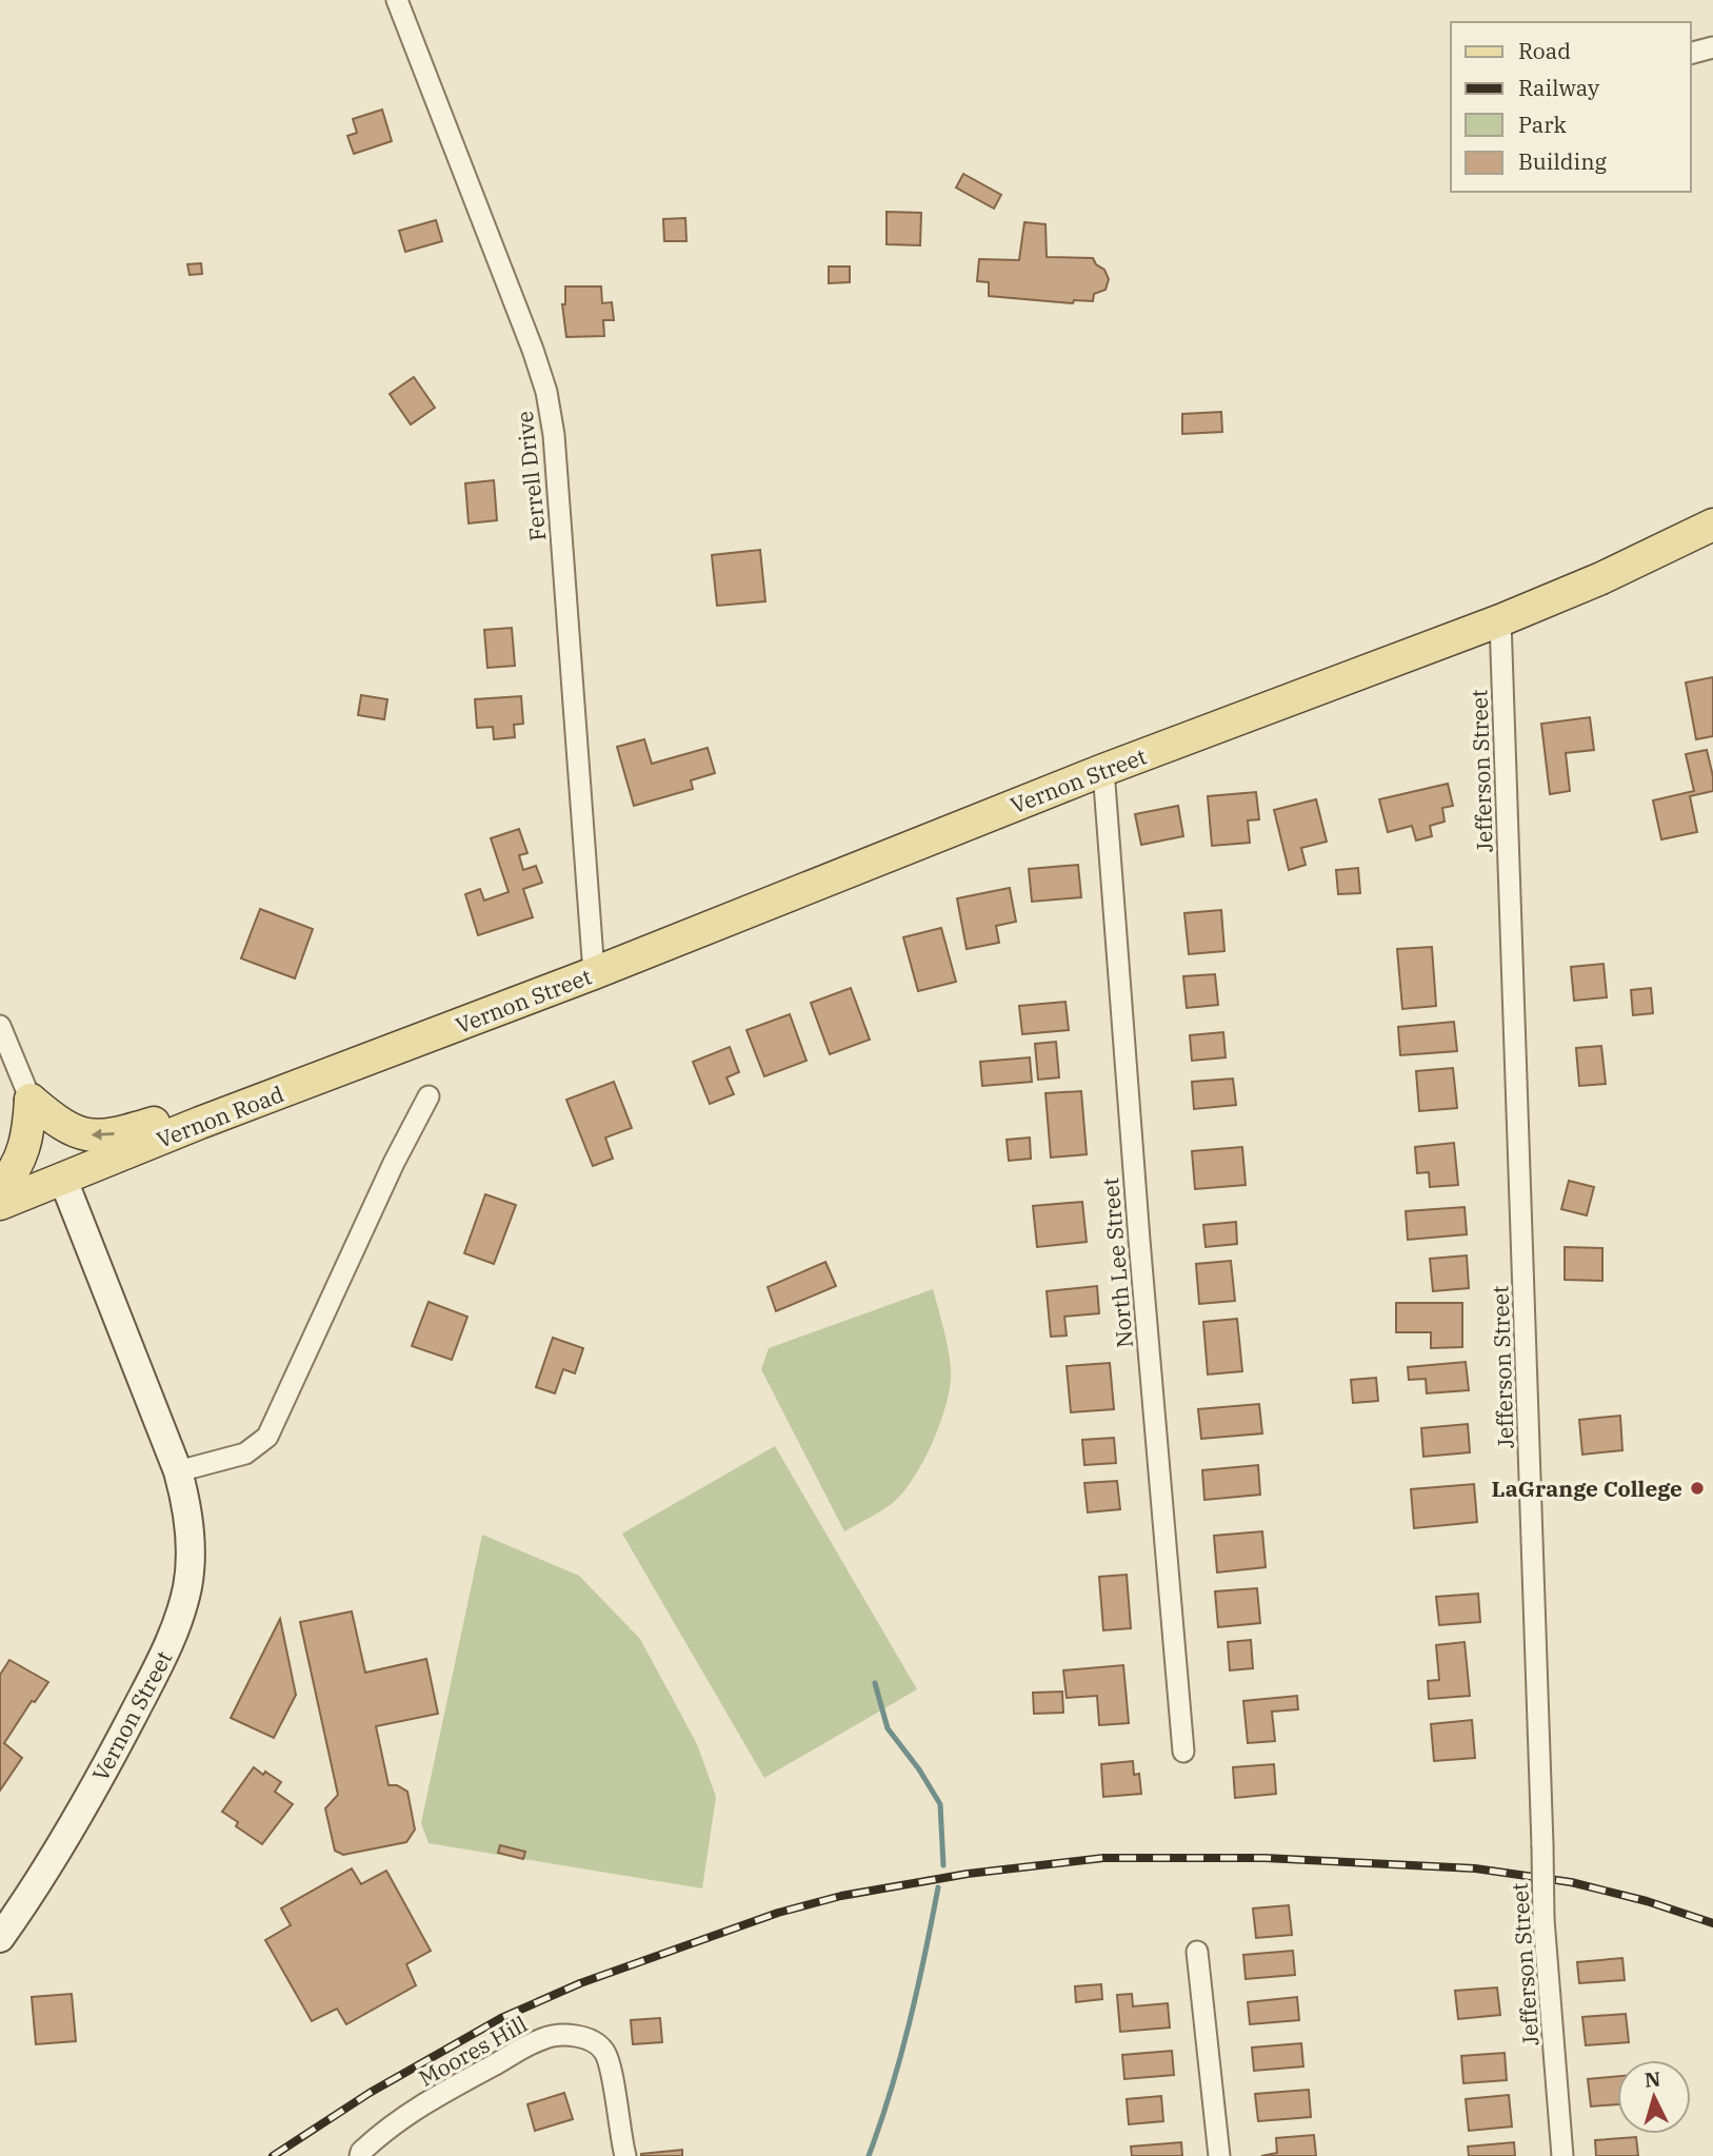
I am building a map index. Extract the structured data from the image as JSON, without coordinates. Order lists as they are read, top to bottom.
{
  "streets": {
    "main road": ["Vernon Street", "Vernon Road"],
    "street": [
      "Ferrell Drive",
      "Jefferson Street",
      "North Lee Street",
      "Moores Hill"
    ]
  },
  "crossings": [
    ["Ferrell Drive", "Vernon Street"],
    ["Jefferson Street", "Vernon Street"],
    ["Vernon Street", "Vernon Road"],
    ["Vernon Street", "North Lee Street"]
  ],
  "places": ["LaGrange College"],
  "legend": [
    "Road",
    "Railway",
    "Park",
    "Building"
  ],
  "north": "top"
}
